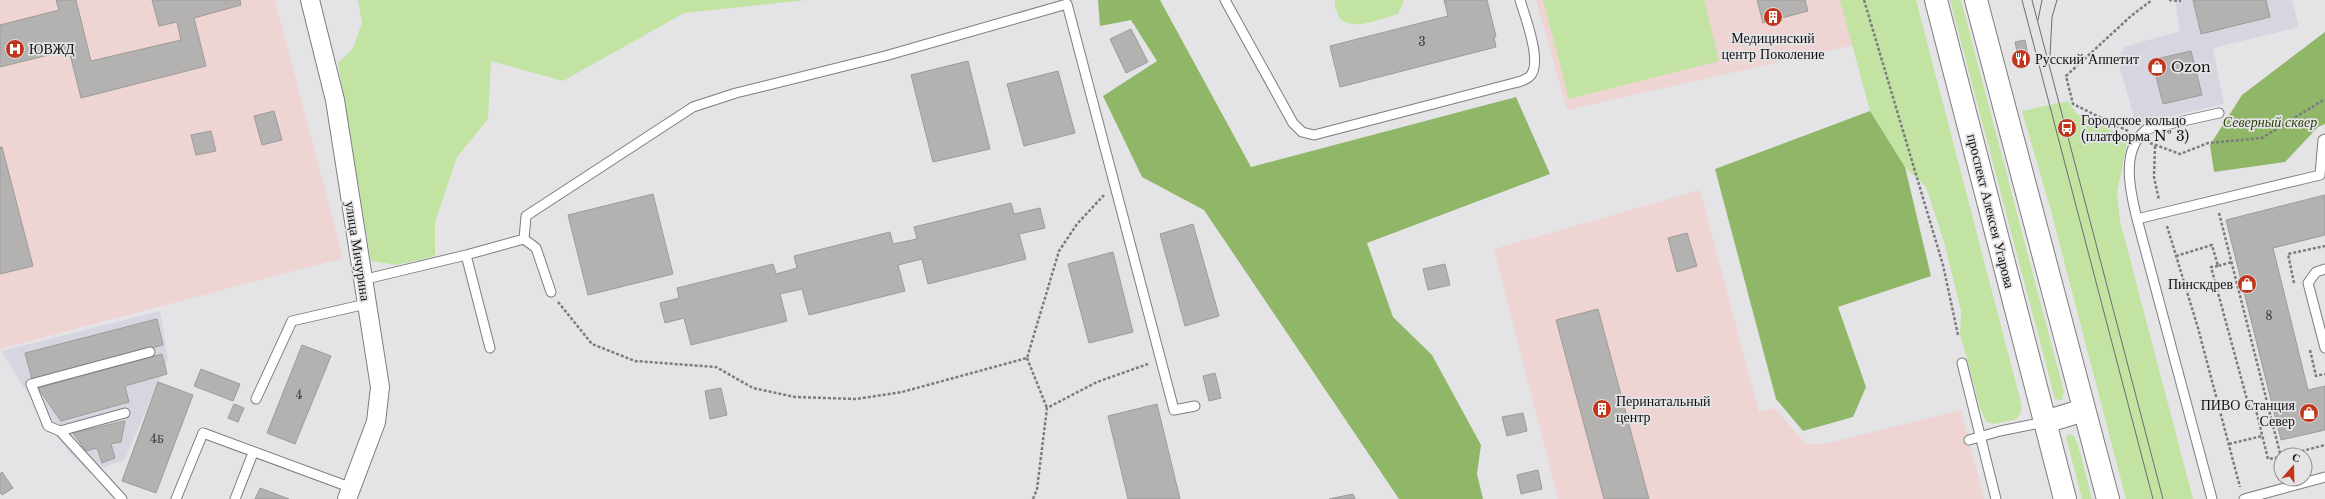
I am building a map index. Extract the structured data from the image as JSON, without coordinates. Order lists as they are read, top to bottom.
{
  "streets": {
    "main road": ["проспект Алексея Угарова"],
    "street": ["улица Мичурина"]
  },
  "parks": ["Северный сквер"],
  "places": {
    "building": ["Медицинский центр Поколение", "Перинатальный центр"],
    "hospital": ["ЮВЖД"],
    "restaurant": ["Русский Аппетит"],
    "shop": ["Ozon", "Пинскдрев", "ПИВО Станция Север"],
    "bus stop": ["Городское кольцо (платформа № 3)"]
  },
  "house_numbers": [
    "3",
    "8",
    "4",
    "4Б"
  ],
  "north": "top"
}
